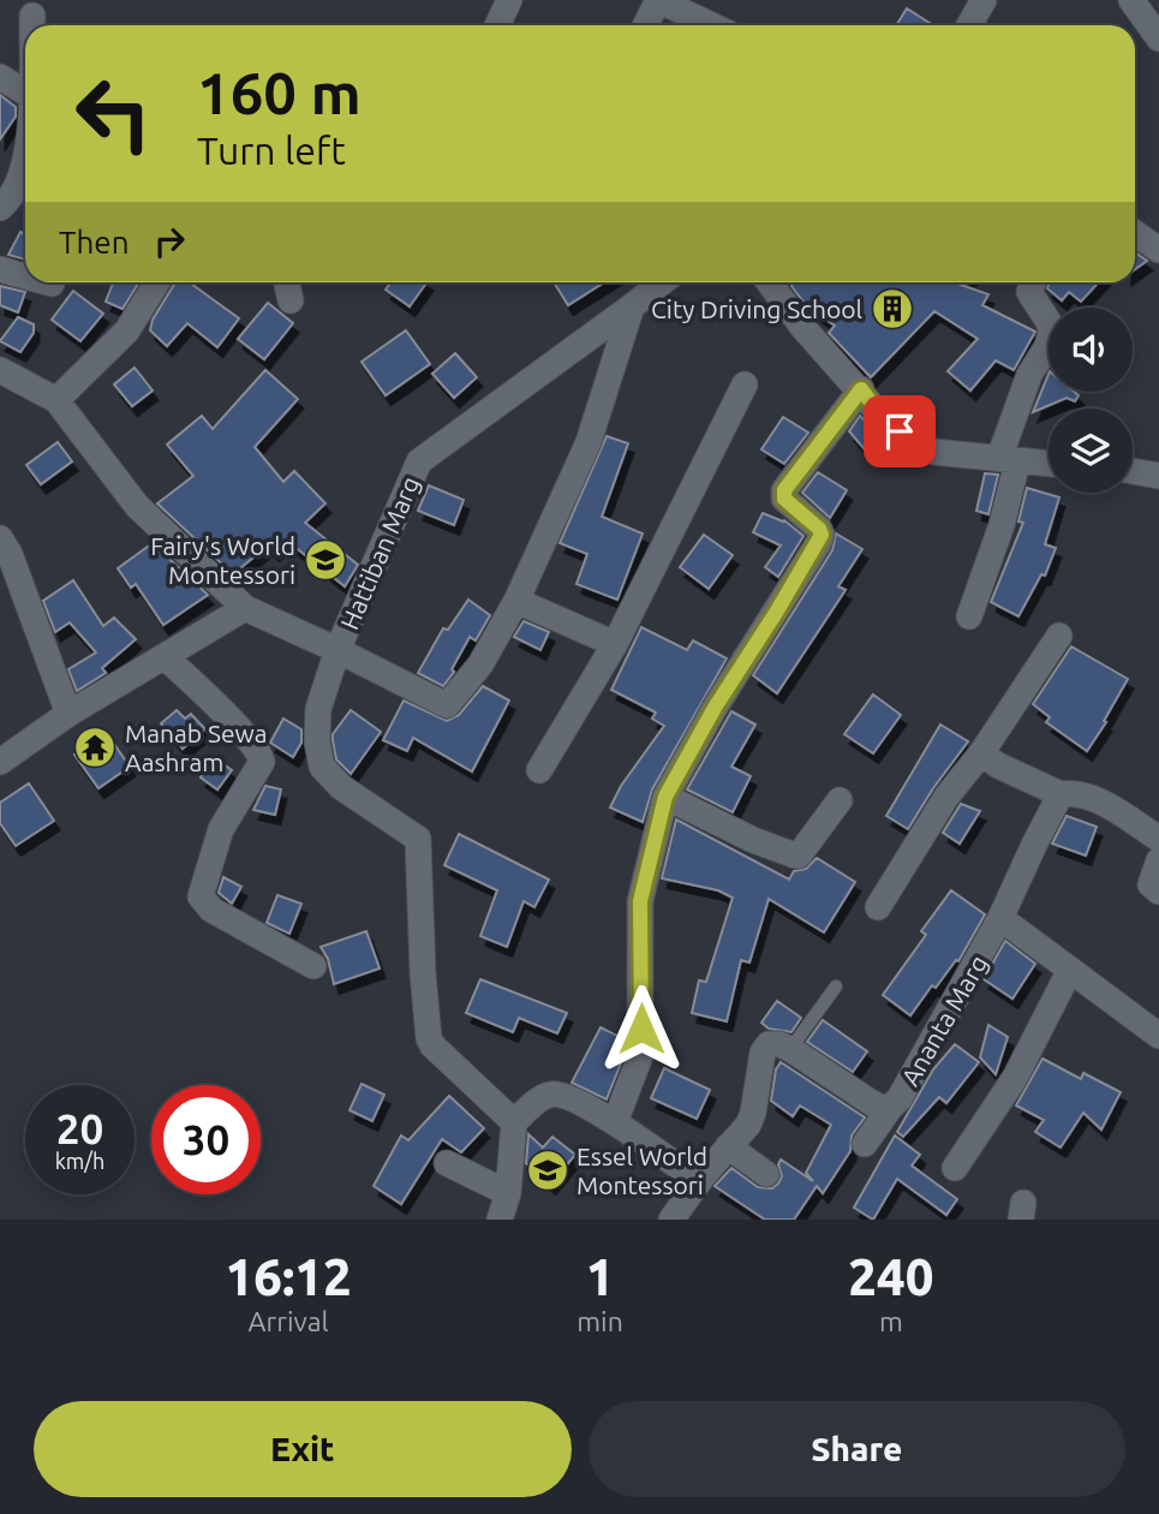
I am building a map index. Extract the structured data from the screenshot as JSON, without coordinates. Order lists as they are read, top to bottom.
{
  "streets": {
    "street": ["Hattiban Marg", "Ananta Marg"]
  },
  "places": {
    "building": ["City Driving School"],
    "school or university": ["Fairy's World Montessori", "Essel World Montessori"],
    "temple": ["Manab Sewa Aashram"]
  },
  "page": {
    "turn": ["160 m", "Turn left"],
    "then": "Then",
    "speed": "20 km/h",
    "limit": "30",
    "eta": [
      "16:12",
      "Arrival",
      "1",
      "min",
      "240",
      "m"
    ],
    "buttons": ["Exit", "Share"]
  }
}
